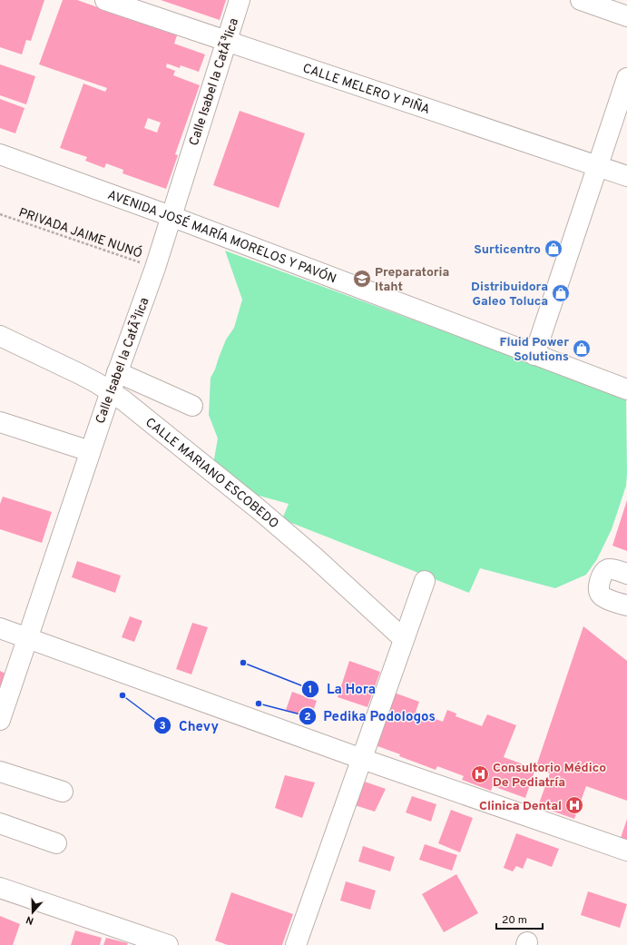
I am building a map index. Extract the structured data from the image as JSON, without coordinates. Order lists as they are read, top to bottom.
{
  "streets": {
    "street": [
      "Calle Isabel la CatÃ³lica",
      "CALLE MELERO Y PIÑA",
      "AVENIDA JOSÉ MARÍA MORELOS Y PAVÓN",
      "CALLE MARIANO ESCOBEDO"
    ],
    "path": ["PRIVADA JAIME NUNÓ"]
  },
  "crossings": [
    ["Calle Isabel la CatÃ³lica", "CALLE MELERO Y PIÑA"],
    ["Calle Isabel la CatÃ³lica", "PRIVADA JAIME NUNÓ"],
    ["Calle Isabel la CatÃ³lica", "AVENIDA JOSÉ MARÍA MORELOS Y PAVÓN"],
    ["Calle Isabel la CatÃ³lica", "CALLE MARIANO ESCOBEDO"]
  ],
  "places": {
    "shop": ["Surticentro", "Distribuidora Galeo Toluca", "Fluid Power Solutions"],
    "school or university": ["Preparatoria Itaht"],
    "other": ["La Hora", "Chevy", "Pedika Podologos"],
    "hospital": ["Consultorio Médico De Pediatría", "Clinica Dental"]
  },
  "scale_bar": "20 m",
  "north": "bottom"
}
